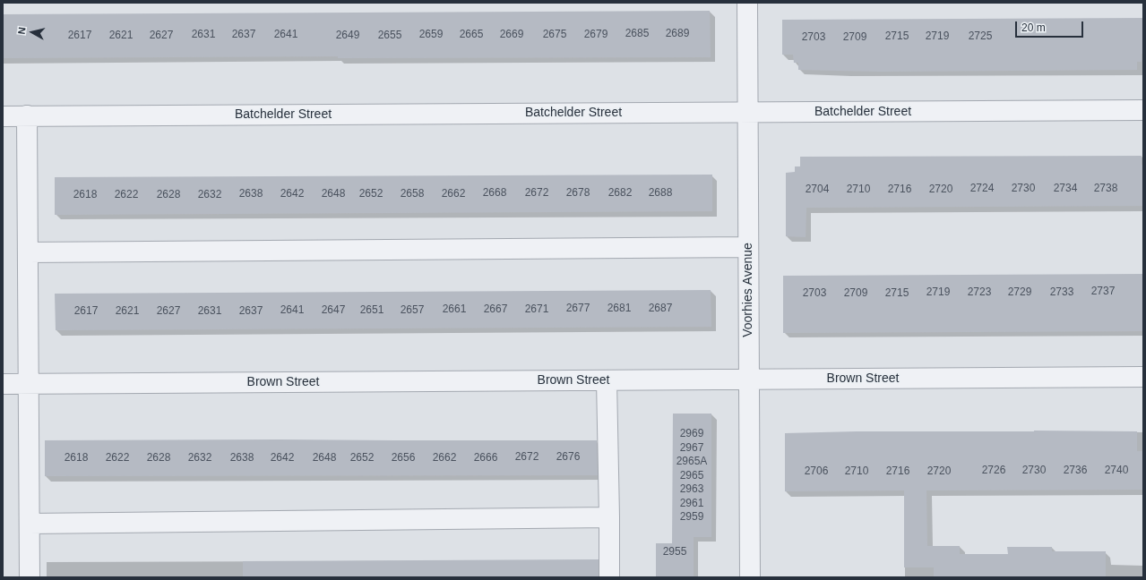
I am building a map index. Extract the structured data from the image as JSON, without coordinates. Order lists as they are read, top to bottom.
{
  "streets": {
    "street": ["Batchelder Street", "Voorhies Avenue", "Brown Street"]
  },
  "crossings": [
    ["Batchelder Street", "Voorhies Avenue"],
    ["Voorhies Avenue", "Brown Street"]
  ],
  "house_numbers": [
    "2685",
    "2689",
    "2631",
    "2637",
    "2641",
    "2659",
    "2665",
    "2669",
    "2675",
    "2679",
    "2617",
    "2621",
    "2627",
    "2649",
    "2655",
    "2715",
    "2719",
    "2725",
    "2703",
    "2709",
    "2724",
    "2730",
    "2734",
    "2738",
    "2704",
    "2710",
    "2716",
    "2720",
    "2668",
    "2672",
    "2678",
    "2682",
    "2688",
    "2638",
    "2642",
    "2648",
    "2652",
    "2658",
    "2662",
    "2618",
    "2622",
    "2628",
    "2632",
    "2737",
    "2719",
    "2723",
    "2729",
    "2733",
    "2703",
    "2709",
    "2715",
    "2677",
    "2681",
    "2687",
    "2661",
    "2667",
    "2671",
    "2641",
    "2647",
    "2651",
    "2657",
    "2617",
    "2621",
    "2627",
    "2631",
    "2637",
    "2969",
    "2967",
    "2672",
    "2676",
    "2618",
    "2622",
    "2628",
    "2632",
    "2638",
    "2642",
    "2648",
    "2652",
    "2656",
    "2662",
    "2666",
    "2965A",
    "2726",
    "2730",
    "2736",
    "2740",
    "2706",
    "2710",
    "2716",
    "2720",
    "2965",
    "2963",
    "2961",
    "2959",
    "2955"
  ],
  "scale_bar": "20 m",
  "north": "left"
}
